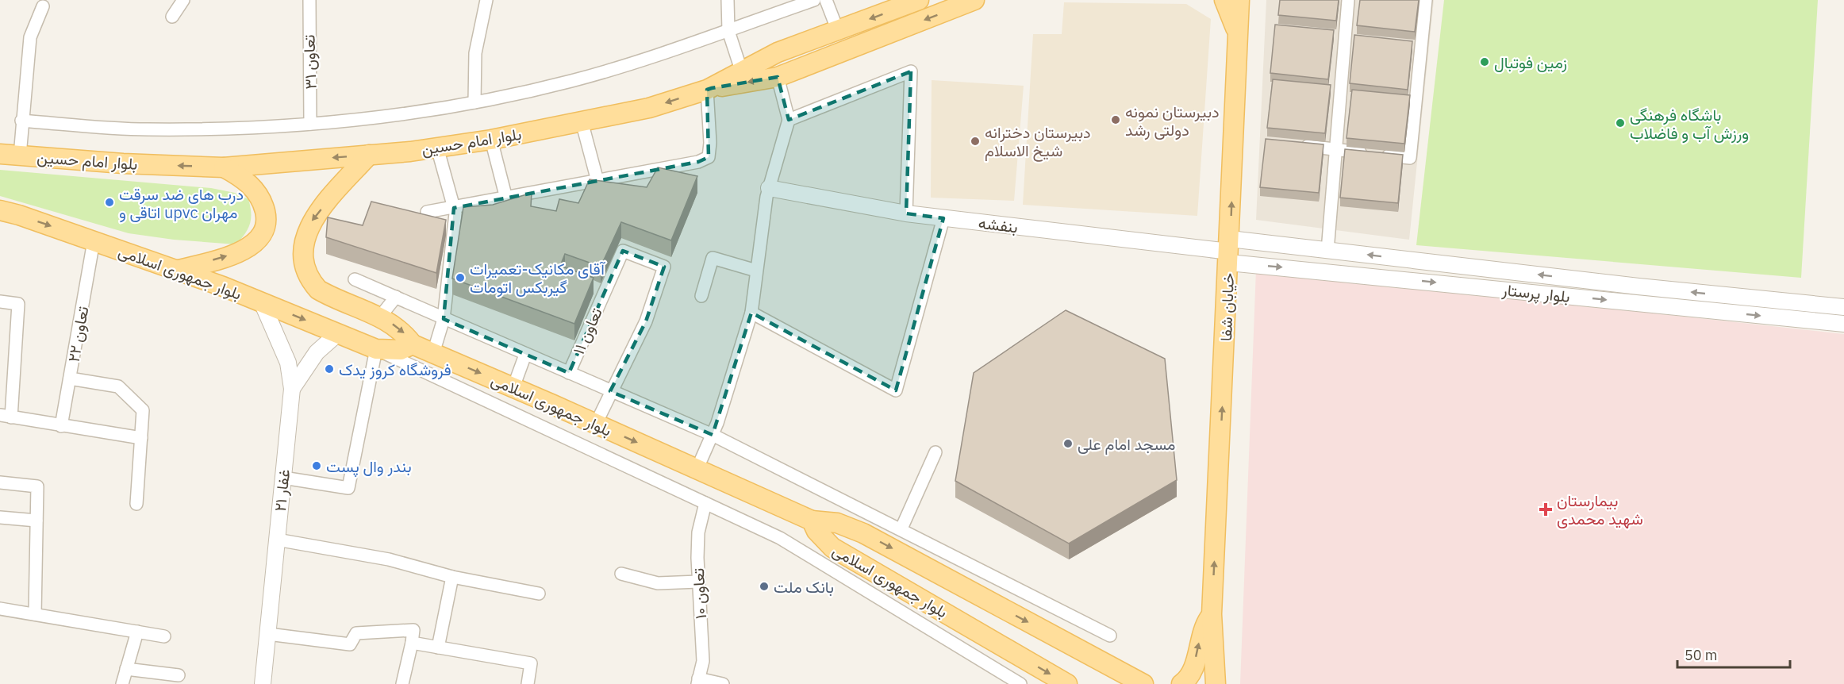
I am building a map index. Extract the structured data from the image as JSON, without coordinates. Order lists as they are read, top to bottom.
{
  "streets": {
    "main road": ["بلوار امام حسین", "بلوار جمهوری اسلامی", "خیابان شفا"],
    "street": [
      "تعاون ۳۱",
      "بنفشه",
      "بلوار پرستار",
      "تعاون ۱۱",
      "تعاون ۲۲",
      "غفار ۲۱",
      "تعاون ۱۰"
    ]
  },
  "crossings": [
    ["بنفشه", "بلوار پرستار"],
    ["بنفشه", "خیابان شفا"],
    ["بلوار جمهوری اسلامی", "تعاون ۲۲"],
    ["بلوار جمهوری اسلامی", "غفار ۲۱"],
    ["بلوار پرستار", "خیابان شفا"]
  ],
  "one_way": ["بلوار امام حسین", "خیابان شفا"],
  "places": {
    "other": [
      "زمین فوتبال",
      "دبیرستان نمونه دولتی رشد",
      "باشگاه فرهنگی ورزش آب و فاضلاب",
      "دبیرستان دخترانه شیخ الاسلام",
      "درب های ضد سرقت اتاقی و upvc مهران",
      "آقای مکانیک-تعمیرات گیربکس اتومات",
      "فروشگاه کروز یدک",
      "مسجد امام علی",
      "بندر وال پست",
      "بانک ملت"
    ],
    "health": ["بیمارستان شهید محمدی"]
  },
  "scale_bar": "50 m"
}
